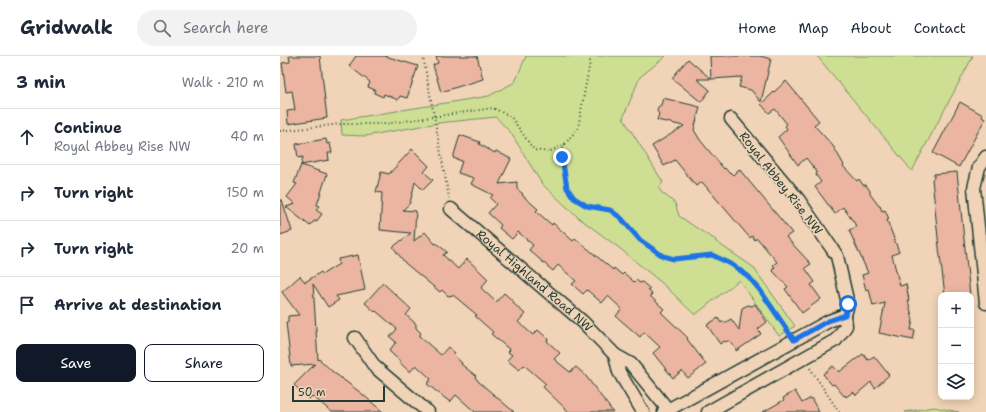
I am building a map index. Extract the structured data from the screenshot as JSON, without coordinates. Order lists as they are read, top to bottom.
{
  "streets": {
    "street": ["Royal Abbey Rise NW", "Royal Highland Road NW"]
  },
  "scale_bar": "50 m",
  "page": {
    "header": "Gridwalk",
    "search": "Search here",
    "nav": [
      "Home",
      "Map",
      "About",
      "Contact"
    ],
    "heading": ["3 min", "Walk · 210 m"],
    "list": [
      ["Continue", "Royal Abbey Rise NW", "40 m"],
      ["Turn right", "150 m"],
      ["Turn right", "20 m"],
      "Arrive at destination"
    ],
    "map_buttons": ["+", "−"],
    "buttons": ["Save", "Share"],
    "scale": "50 m"
  }
}
